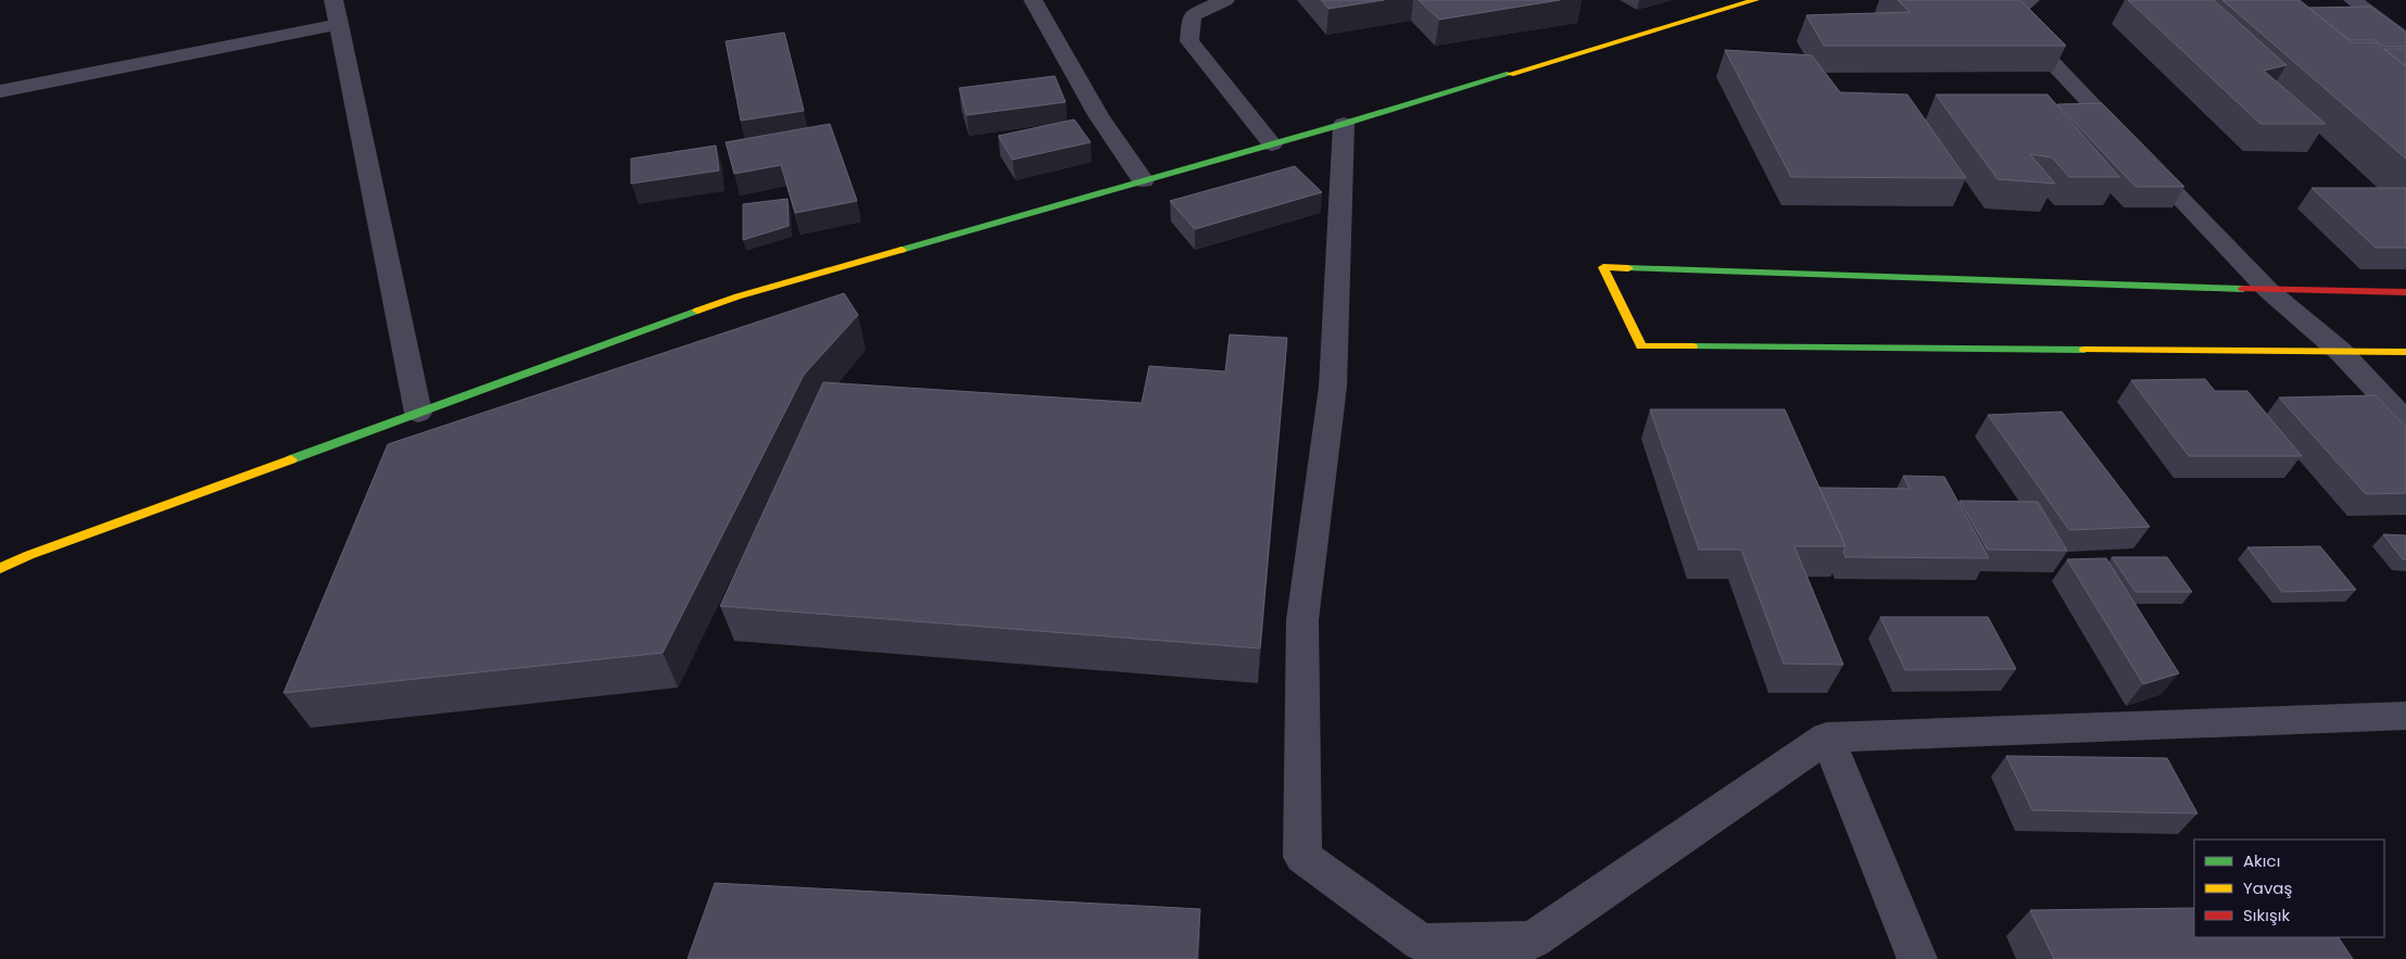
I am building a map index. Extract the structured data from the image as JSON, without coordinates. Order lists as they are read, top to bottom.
{
  "legend": ["Akıcı", "Yavaş", "Sıkışık"]
}
